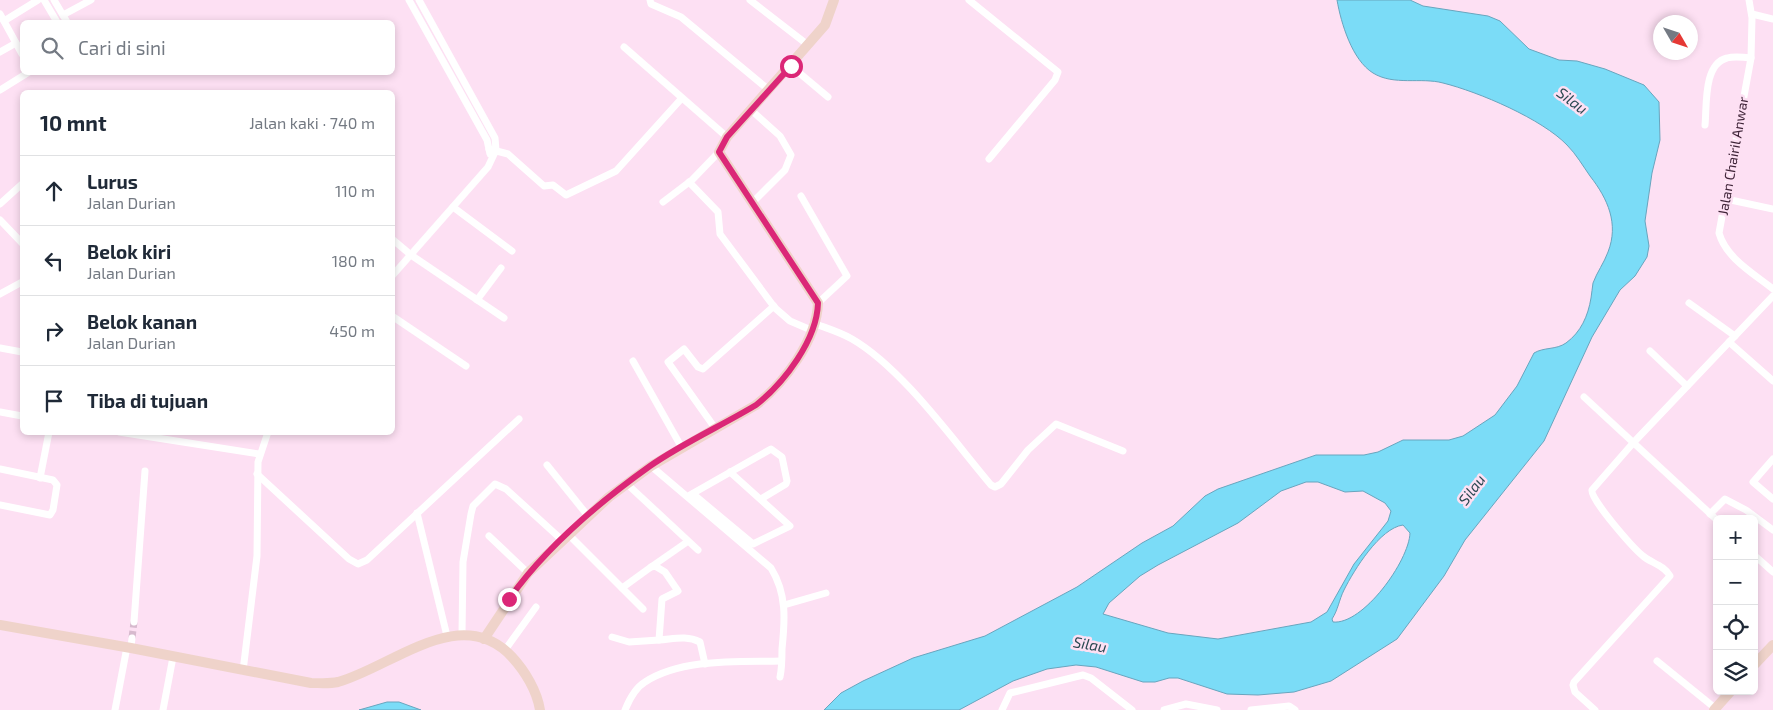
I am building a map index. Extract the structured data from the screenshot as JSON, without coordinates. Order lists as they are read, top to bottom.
{
  "streets": {
    "street": ["Jalan Chairil Anwar"]
  },
  "water": ["Silau"],
  "north": "bottom right",
  "page": {
    "search": "Cari di sini",
    "heading": ["10 mnt", "Jalan kaki · 740 m"],
    "list": [
      ["Lurus", "Jalan Durian", "110 m"],
      ["Belok kiri", "Jalan Durian", "180 m"],
      ["Belok kanan", "Jalan Durian", "450 m"],
      "Tiba di tujuan"
    ],
    "map_buttons": ["+", "−"]
  }
}
